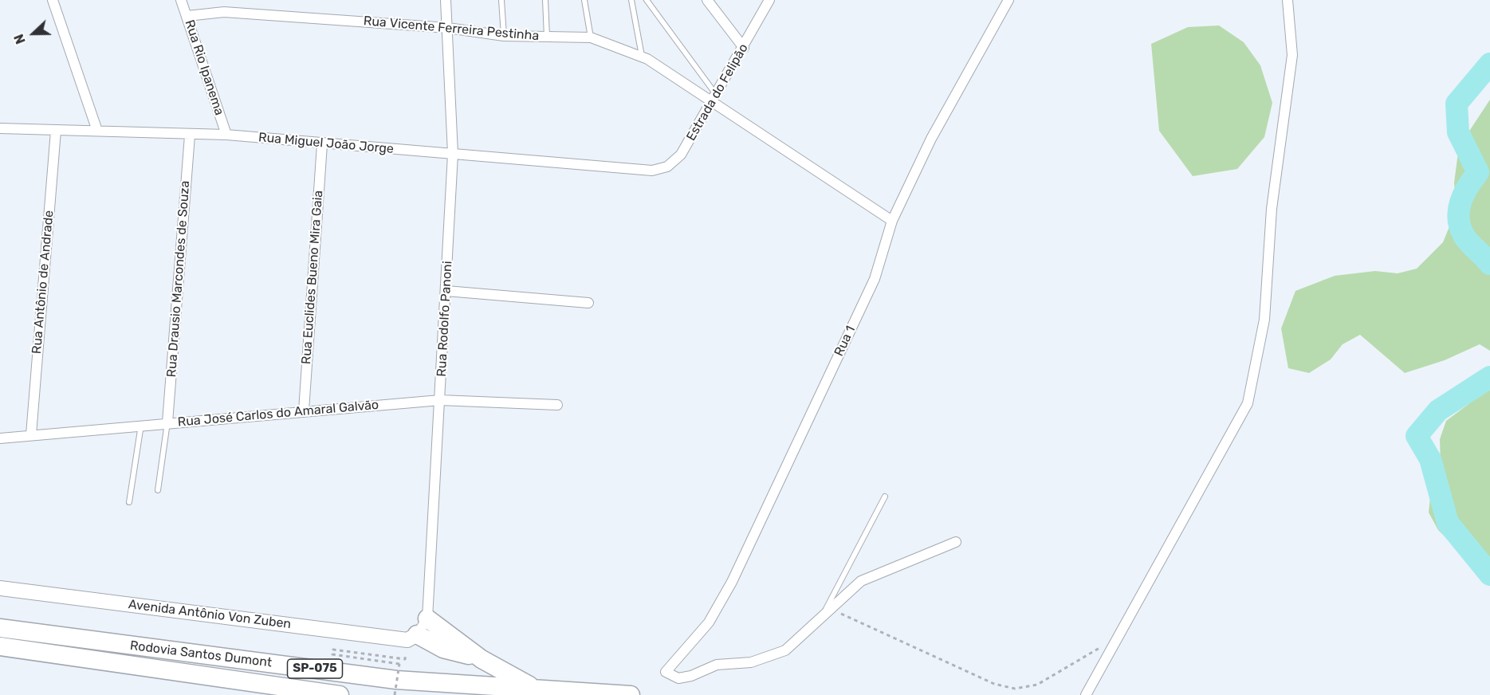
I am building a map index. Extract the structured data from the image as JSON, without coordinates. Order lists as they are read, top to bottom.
{
  "streets": {
    "highway": ["Rodovia Santos Dumont", "SP-075"],
    "street": [
      "Rua Vicente Ferreira Pestinha",
      "Rua Rio Ipanema",
      "Estrada do Felipão",
      "Rua Miguel João Jorge",
      "Rua Euclides Bueno Mira Gaia",
      "Rua Drausio Marcondes de Souza",
      "Rua Antônio de Andrade",
      "Rua Rodolfo Panoni",
      "Rua 1",
      "Rua José Carlos do Amaral Galvão",
      "Avenida Antônio Von Zuben"
    ]
  },
  "crossings": [
    ["Rua Vicente Ferreira Pestinha", "Rua Rio Ipanema"],
    ["Rua Vicente Ferreira Pestinha", "Estrada do Felipão"],
    ["Rua Vicente Ferreira Pestinha", "Rua Rodolfo Panoni"],
    ["Rua Vicente Ferreira Pestinha", "Rua 1"],
    ["Rua Rio Ipanema", "Rua Miguel João Jorge"],
    ["Estrada do Felipão", "Rua Miguel João Jorge"],
    ["Rua Miguel João Jorge", "Rua Euclides Bueno Mira Gaia"],
    ["Rua Miguel João Jorge", "Rua Drausio Marcondes de Souza"],
    ["Rua Miguel João Jorge", "Rua Antônio de Andrade"],
    ["Rua Miguel João Jorge", "Rua Rodolfo Panoni"],
    ["Rua Euclides Bueno Mira Gaia", "Rua José Carlos do Amaral Galvão"],
    ["Rua Drausio Marcondes de Souza", "Rua José Carlos do Amaral Galvão"],
    ["Rua Antônio de Andrade", "Rua José Carlos do Amaral Galvão"],
    ["Rua Rodolfo Panoni", "Rua José Carlos do Amaral Galvão"],
    ["Rua Rodolfo Panoni", "Avenida Antônio Von Zuben"]
  ],
  "north": "left"
}
